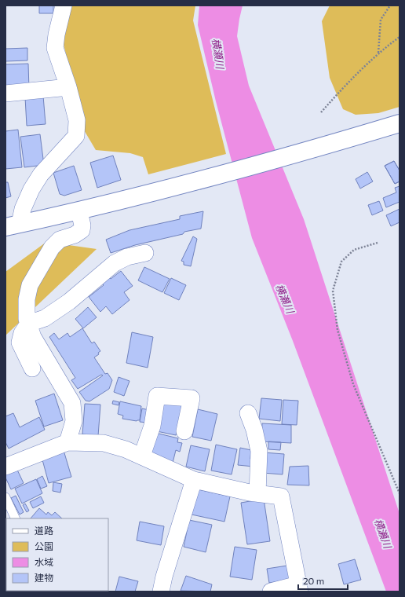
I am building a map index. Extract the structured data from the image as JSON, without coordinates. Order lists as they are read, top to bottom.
{
  "water": ["横瀬川"],
  "legend": [
    "道路",
    "公園",
    "水域",
    "建物"
  ],
  "scale_bar": "20 m"
}
